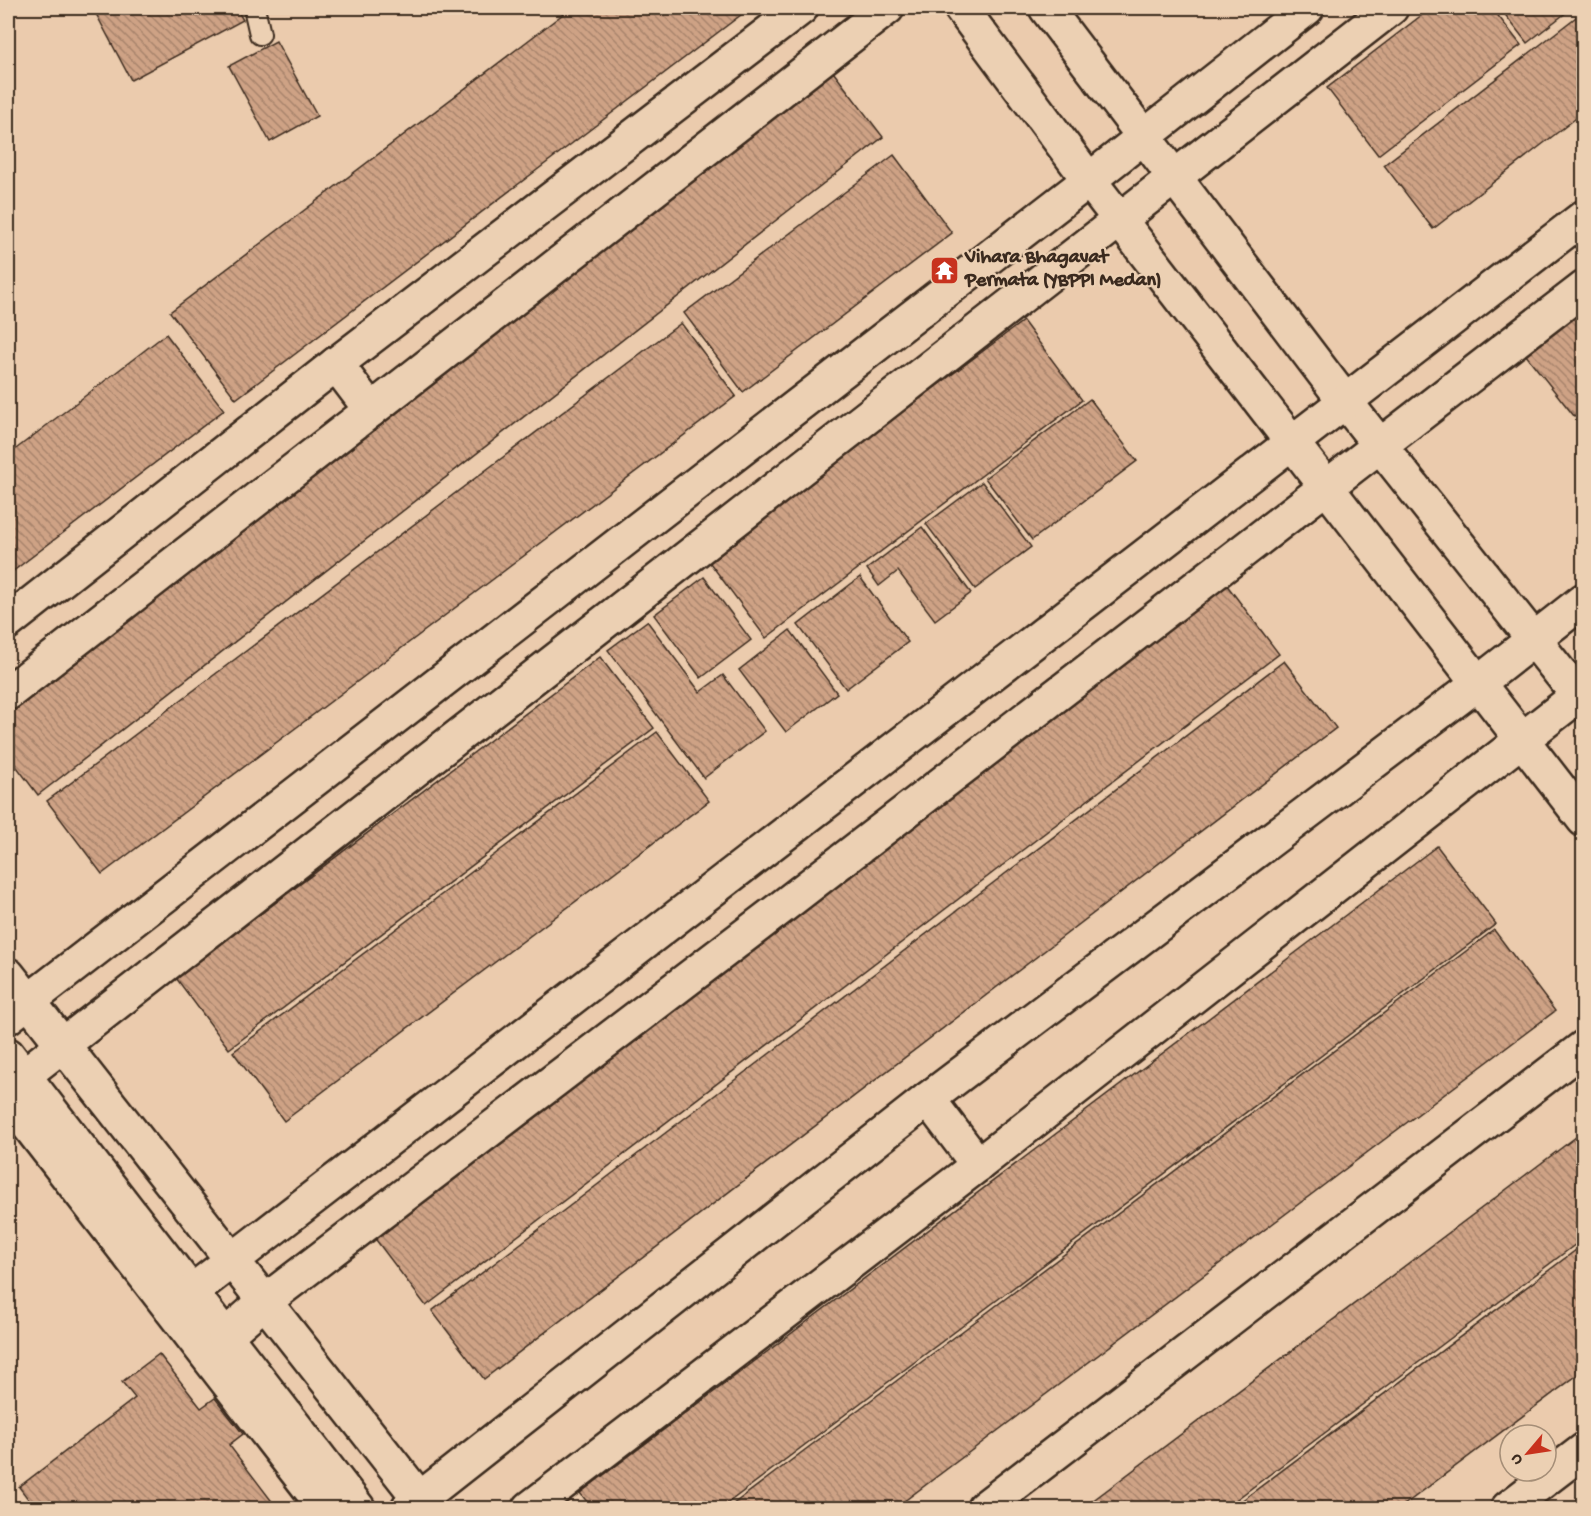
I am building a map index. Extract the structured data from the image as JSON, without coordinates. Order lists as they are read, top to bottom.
{
  "places": {
    "temple": ["Vihara Bhagavat Permata (YBPPI Medan)"]
  },
  "north": "bottom left"
}
